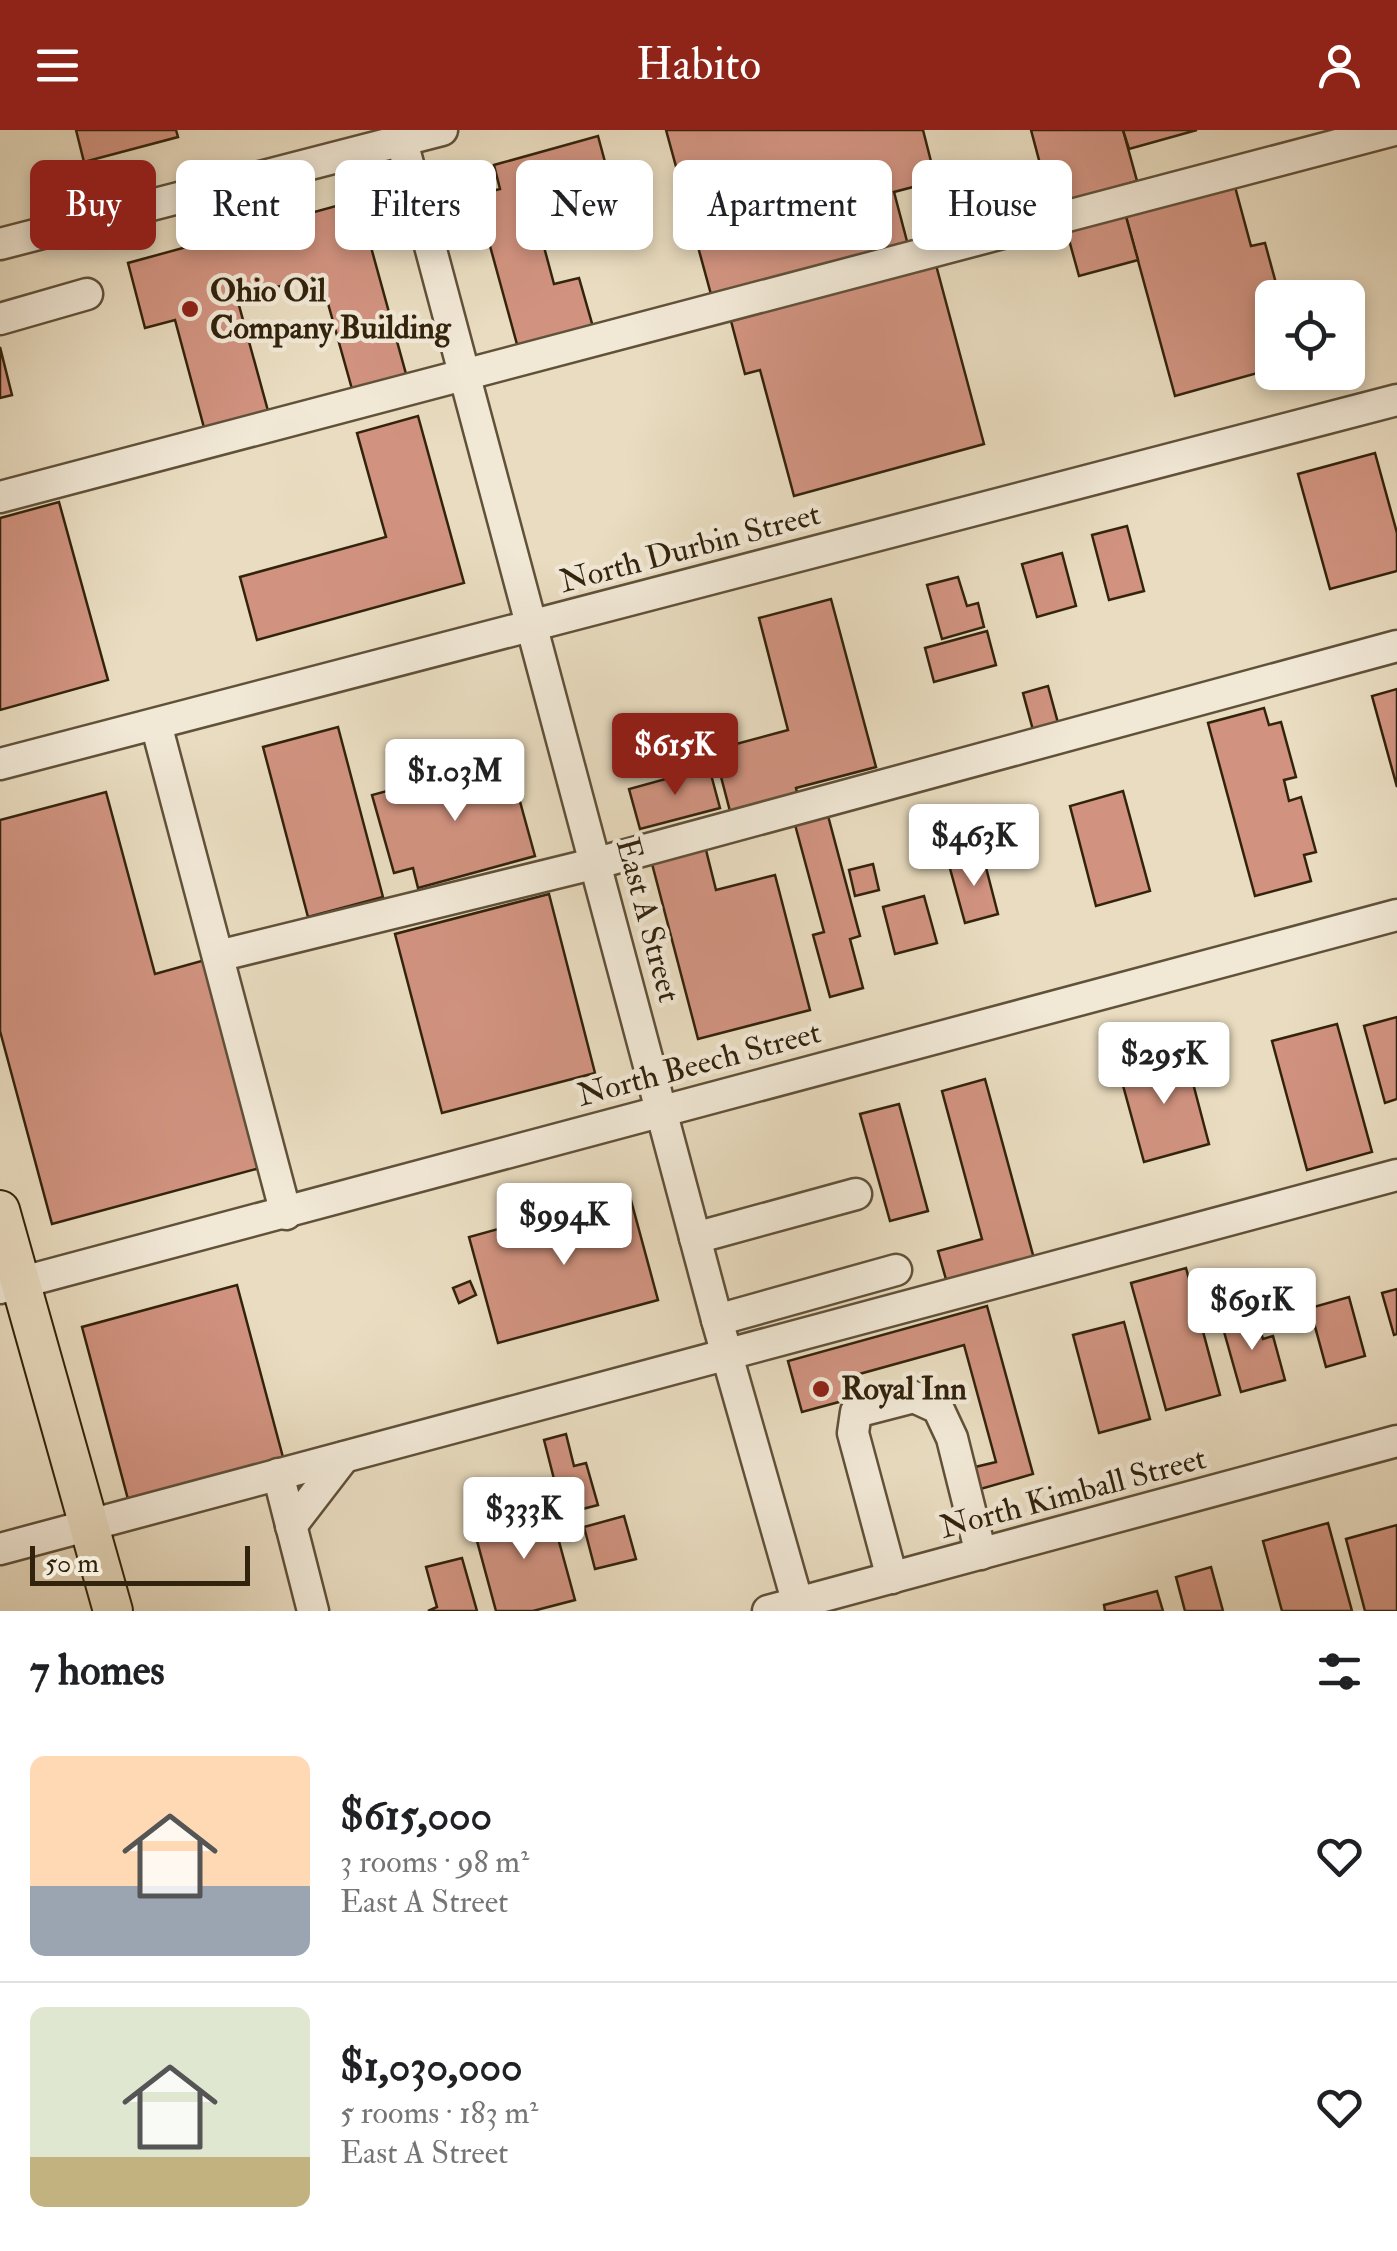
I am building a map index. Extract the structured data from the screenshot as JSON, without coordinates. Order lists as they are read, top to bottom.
{
  "streets": {
    "street": [
      "North Durbin Street",
      "East A Street",
      "North Beech Street",
      "North Kimball Street"
    ]
  },
  "crossings": [
    ["North Durbin Street", "East A Street"],
    ["East A Street", "North Beech Street"],
    ["East A Street", "North Kimball Street"]
  ],
  "places": ["Ohio Oil Company Building", "Royal Inn"],
  "scale_bar": "50 m",
  "page": {
    "header": "Habito",
    "chip": [
      "Buy",
      "Rent",
      "Filters",
      "New",
      "Apartment",
      "House"
    ],
    "price": [
      "$615K",
      "$1.03M",
      "$463K",
      "$295K",
      "$994K",
      "$691K",
      "$333K"
    ],
    "scale": "50 m",
    "heading": "7 homes",
    "list": [
      {
        "name": "$615,000",
        "note": "3 rooms · 98 m² · East A Street"
      },
      {
        "name": "$1,030,000",
        "note": "5 rooms · 183 m² · East A Street"
      }
    ]
  }
}
